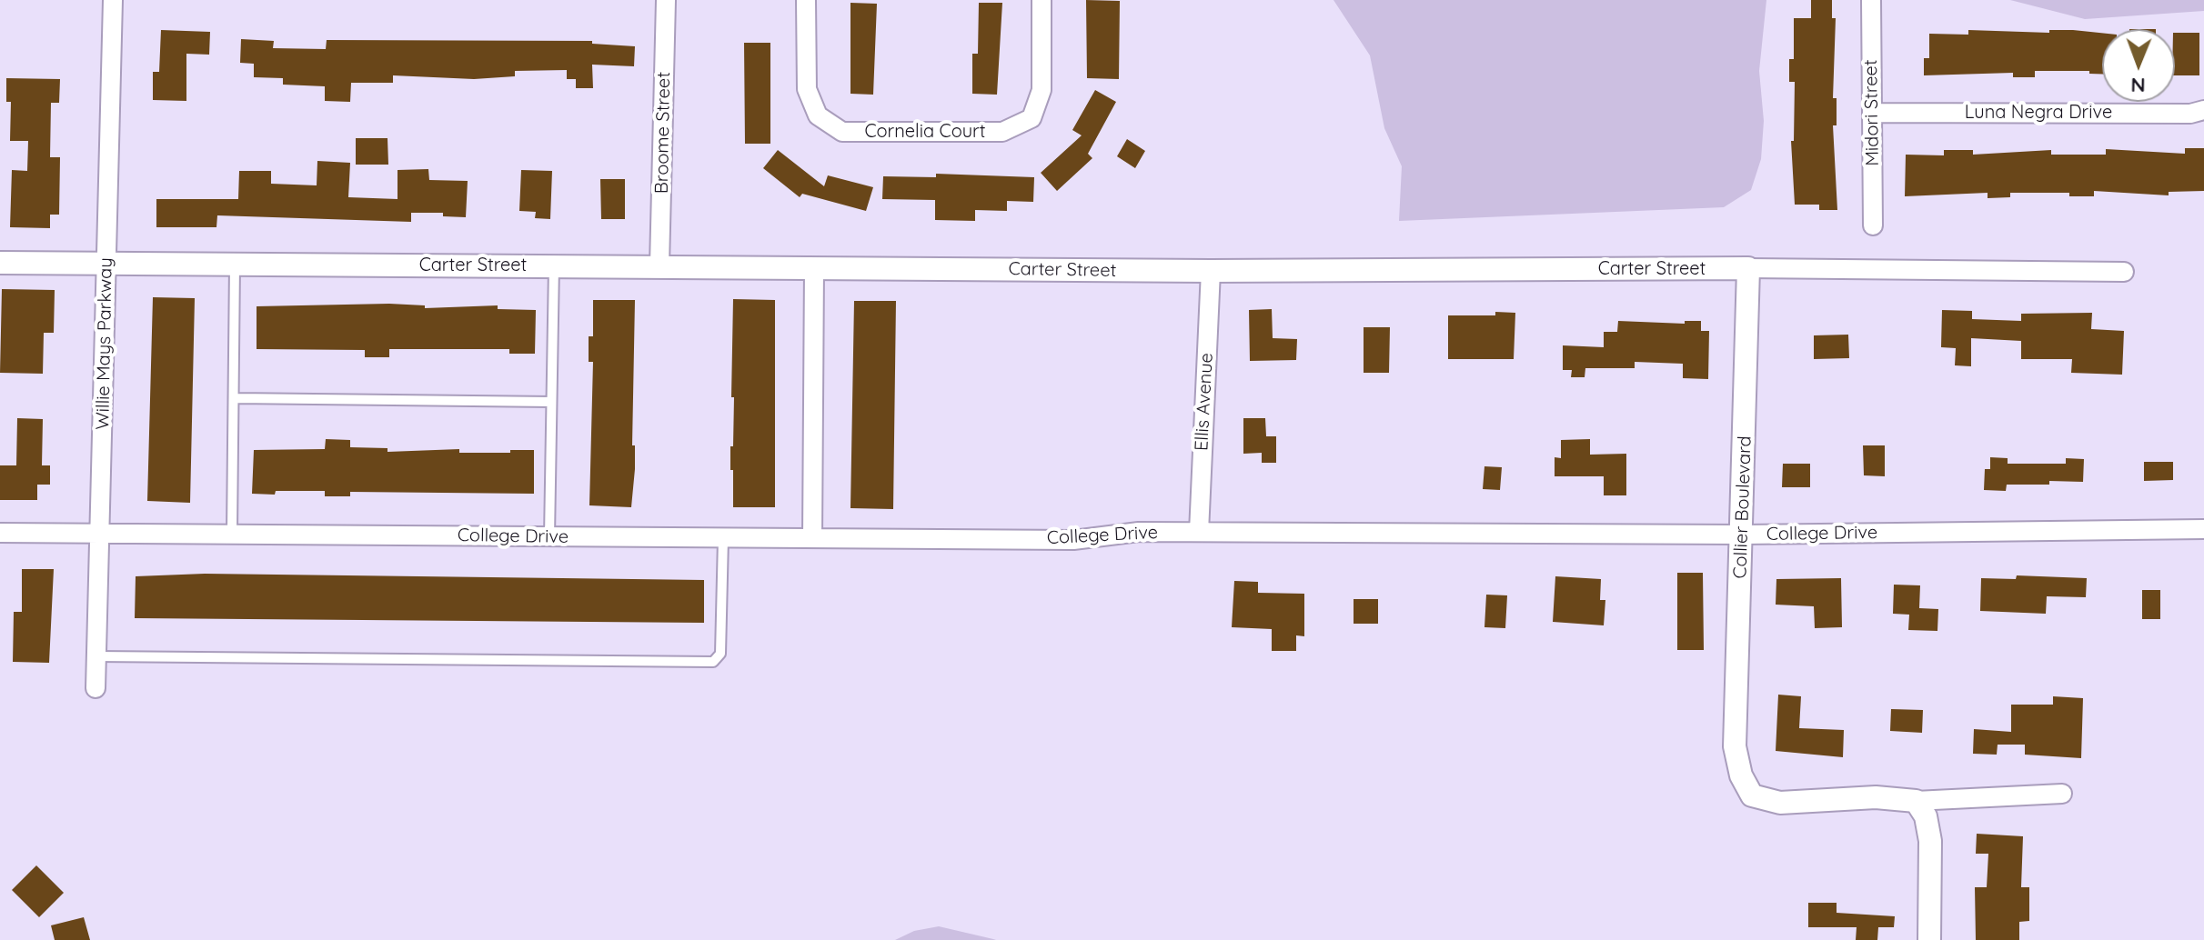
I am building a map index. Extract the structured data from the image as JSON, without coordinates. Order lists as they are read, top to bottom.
{
  "streets": {
    "street": [
      "Midori Street",
      "Luna Negra Drive",
      "Cornelia Court",
      "Broome Street",
      "Carter Street",
      "Willie Mays Parkway",
      "Ellis Avenue",
      "Collier Boulevard",
      "College Drive"
    ]
  },
  "crossings": [
    ["Midori Street", "Luna Negra Drive"],
    ["Broome Street", "Carter Street"],
    ["Carter Street", "Willie Mays Parkway"],
    ["Carter Street", "Ellis Avenue"],
    ["Carter Street", "Collier Boulevard"],
    ["Willie Mays Parkway", "College Drive"],
    ["Ellis Avenue", "College Drive"],
    ["Collier Boulevard", "College Drive"]
  ],
  "north": "bottom"
}
